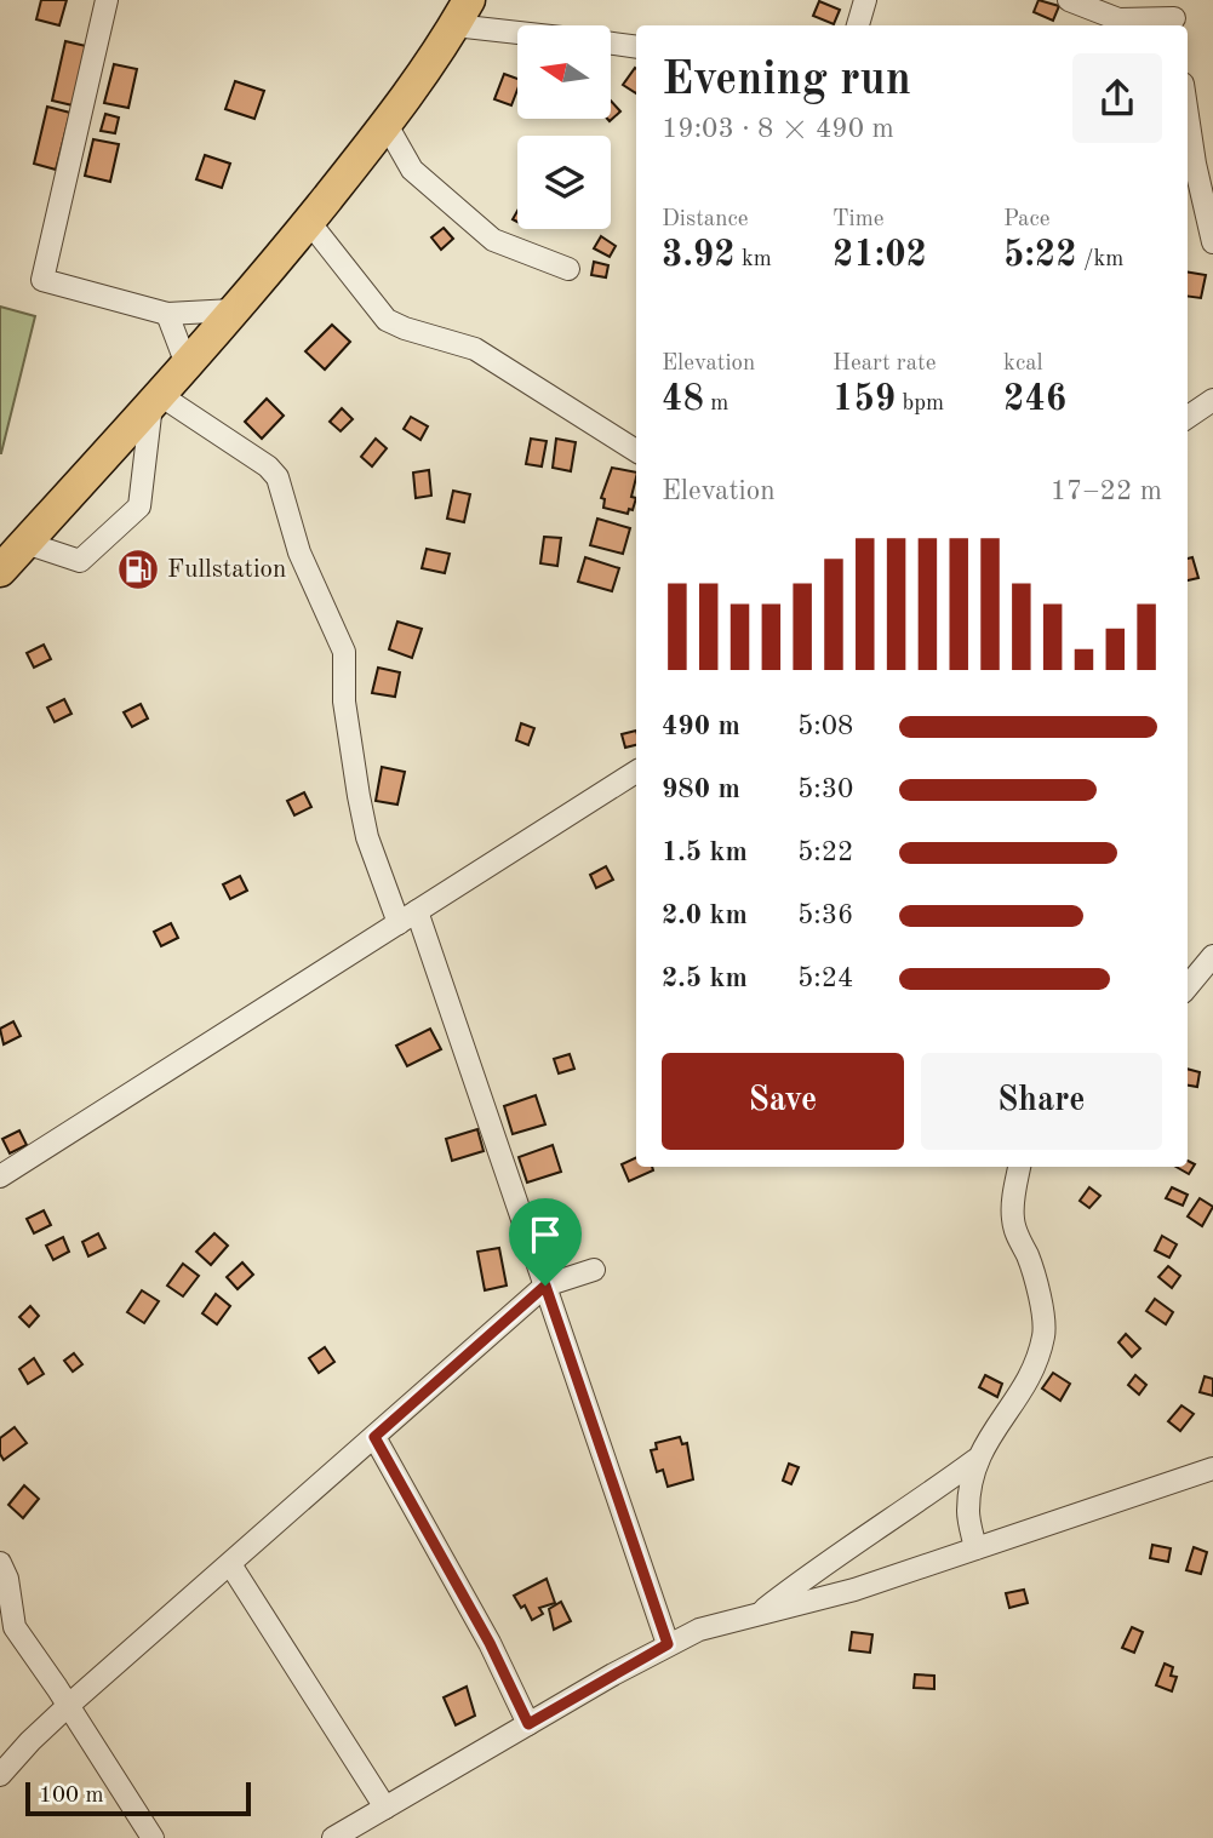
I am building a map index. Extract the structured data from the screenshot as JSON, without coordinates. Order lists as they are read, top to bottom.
{
  "places": {
    "fuel station": ["Fullstation"]
  },
  "scale_bar": "100 m",
  "north": "left",
  "page": {
    "heading": ["Evening run", "19:03 · 8 × 490 m"],
    "stats": [
      ["Distance", "3.92 km"],
      ["Time", "21:02"],
      ["Pace", "5:22 /km"],
      ["Elevation", "48 m"],
      ["Heart rate", "159 bpm"],
      ["kcal", "246"]
    ],
    "chart": ["Elevation", "17–22 m"],
    "list": [
      {
        "name": "490 m",
        "note": "5:08"
      },
      {
        "name": "980 m",
        "note": "5:30"
      },
      {
        "name": "1.5 km",
        "note": "5:22"
      },
      {
        "name": "2.0 km",
        "note": "5:36"
      },
      {
        "name": "2.5 km",
        "note": "5:24"
      }
    ],
    "buttons": ["Save", "Share"],
    "scale": "100 m"
  }
}
